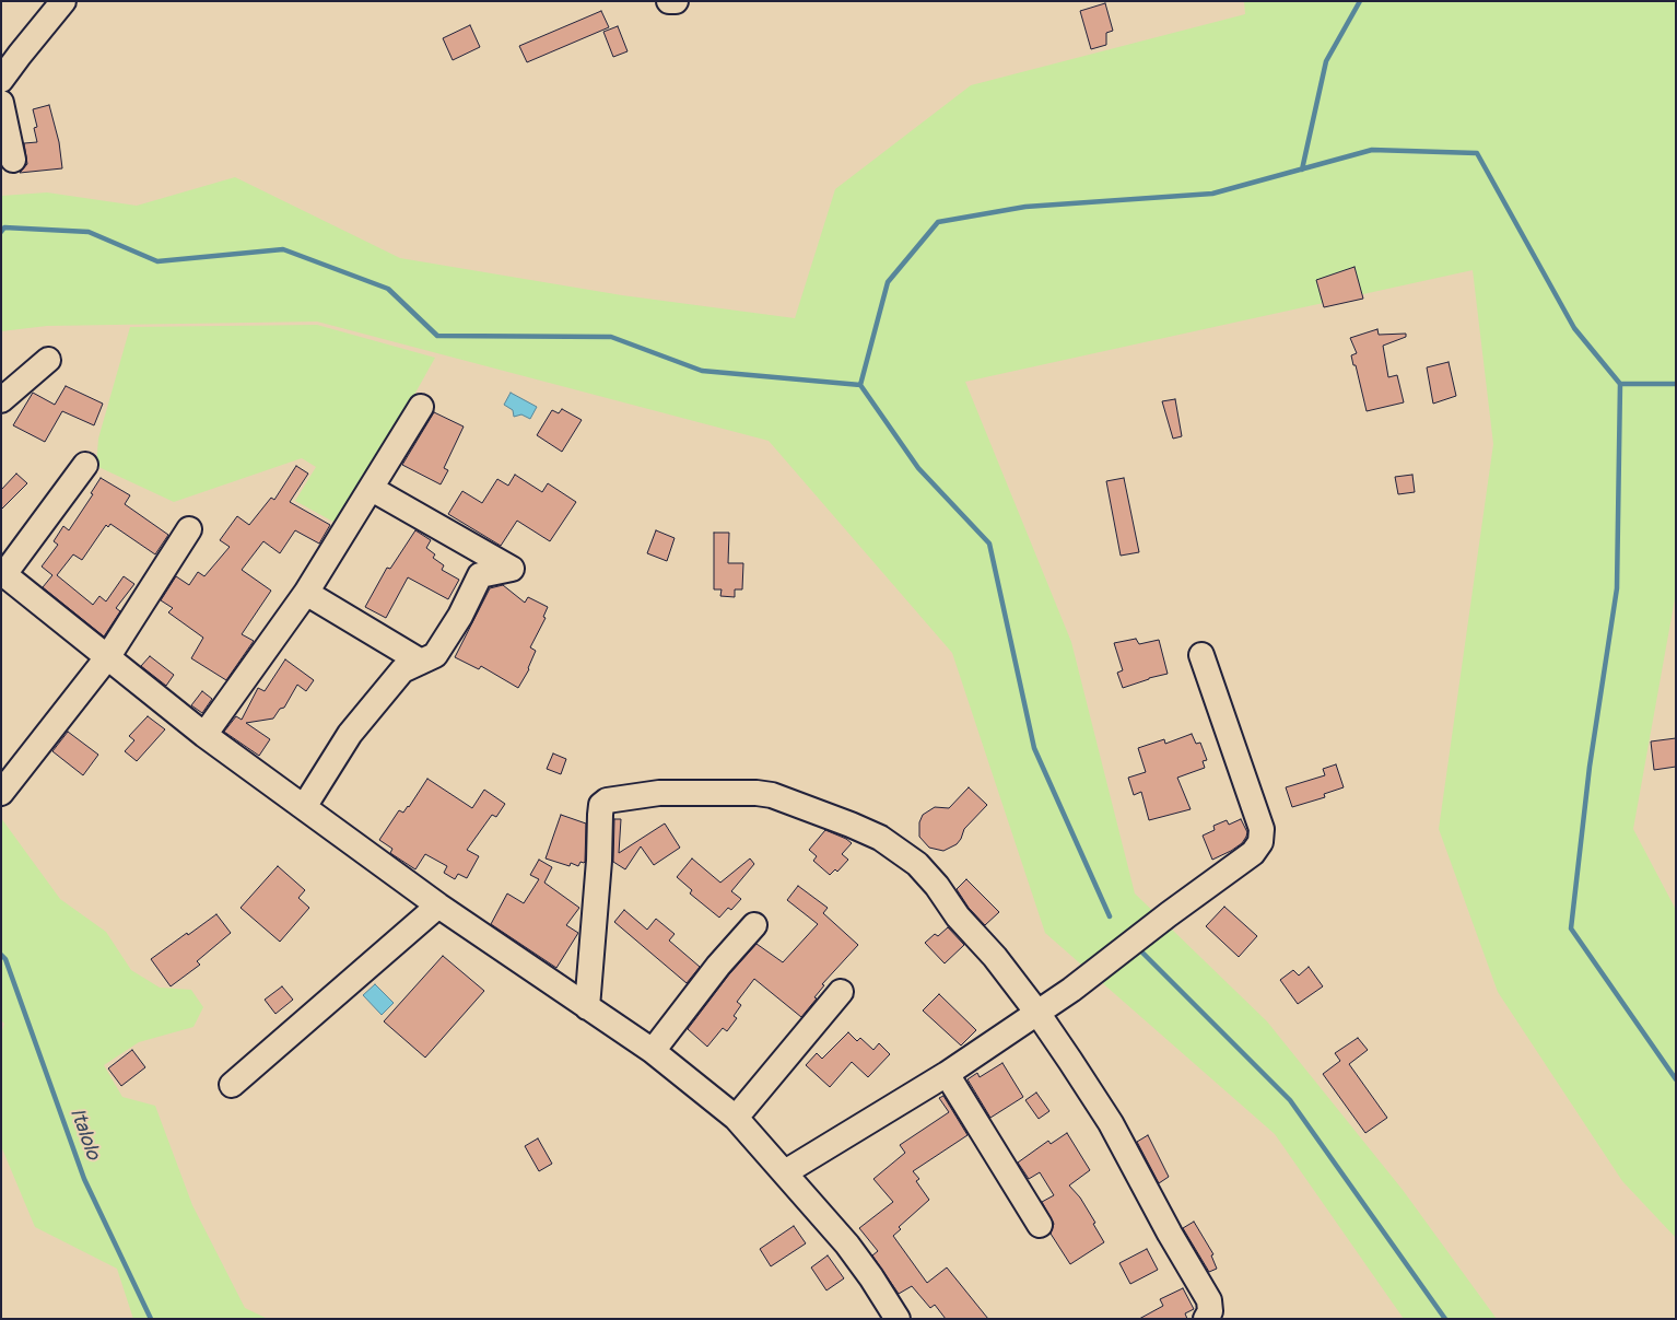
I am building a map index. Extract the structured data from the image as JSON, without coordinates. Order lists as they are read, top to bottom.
{
  "water": ["Italolo"]
}
